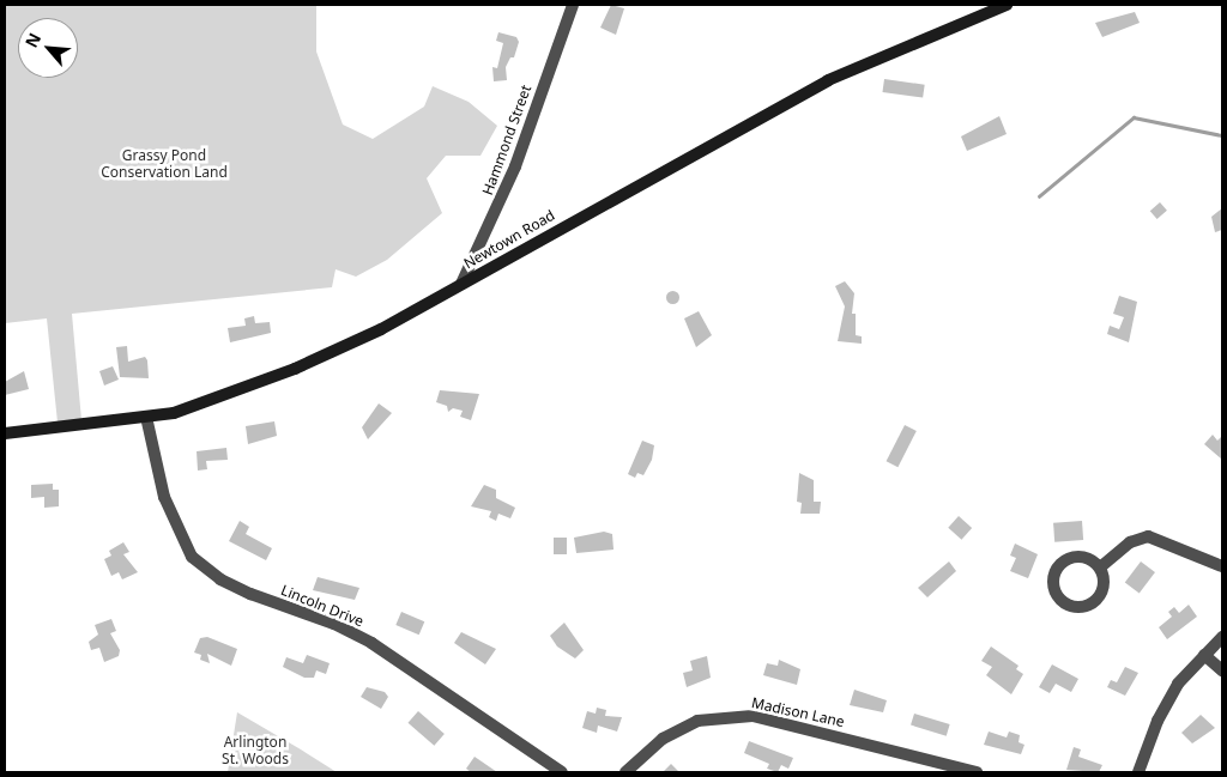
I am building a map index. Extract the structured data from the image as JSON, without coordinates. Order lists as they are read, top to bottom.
{
  "streets": {
    "street": [
      "Hammond Street",
      "Newtown Road",
      "Lincoln Drive",
      "Madison Lane"
    ]
  },
  "crossings": [
    ["Hammond Street", "Newtown Road"],
    ["Newtown Road", "Lincoln Drive"]
  ],
  "parks": ["Grassy Pond Conservation Land", "Arlington St. Woods"],
  "north": "top left"
}
